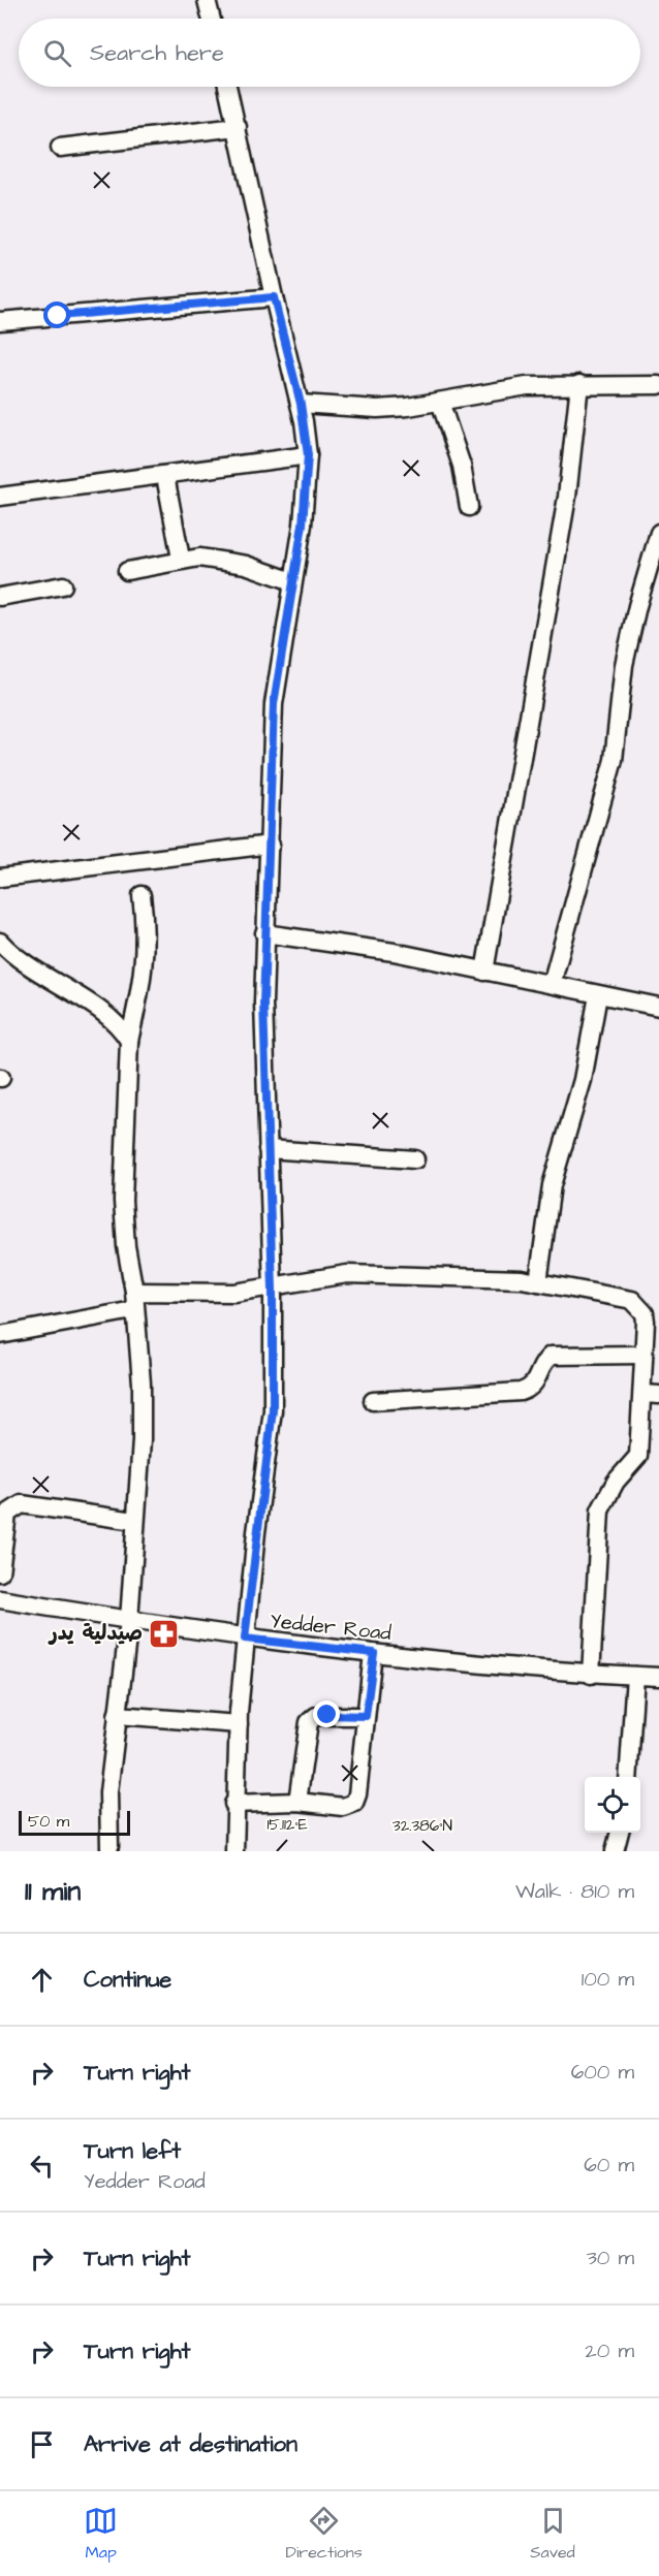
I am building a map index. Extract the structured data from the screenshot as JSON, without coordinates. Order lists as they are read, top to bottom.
{
  "streets": {
    "street": ["Yedder Road"]
  },
  "places": {
    "pharmacy": ["صيدلية يدر"]
  },
  "scale_bar": "50 m",
  "page": {
    "search": "Search here",
    "scale": "50 m",
    "heading": ["11 min", "Walk · 810 m"],
    "list": [
      ["Continue", "100 m"],
      ["Turn right", "600 m"],
      ["Turn left", "Yedder Road", "60 m"],
      ["Turn right", "30 m"],
      ["Turn right", "20 m"],
      "Arrive at destination"
    ],
    "nav": ["Map", "Directions", "Saved"]
  },
  "coordinates": ["15.112°E", "32.386°N"]
}
